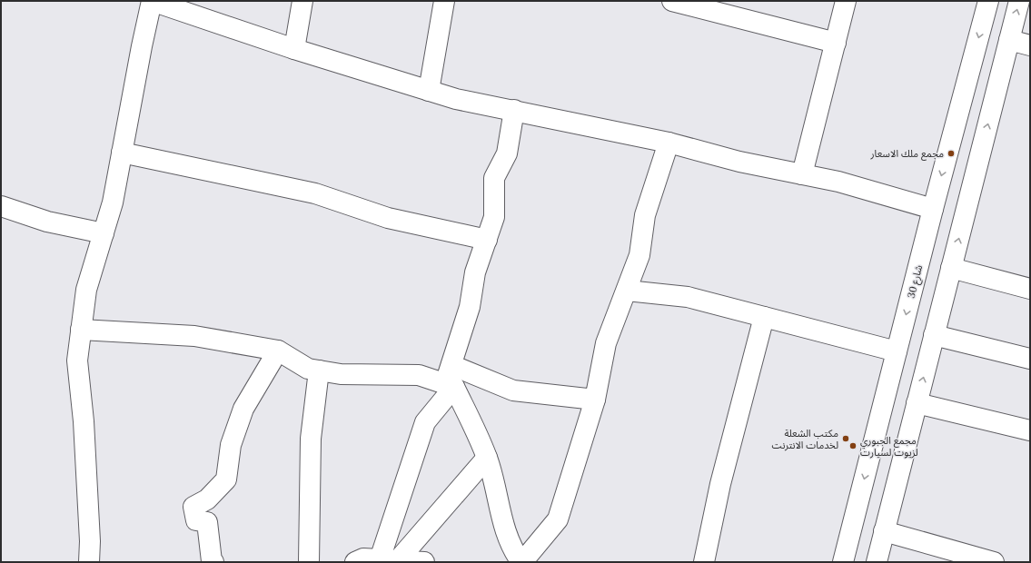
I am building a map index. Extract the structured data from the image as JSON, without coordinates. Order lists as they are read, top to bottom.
{
  "streets": {
    "street": ["شارع 30"]
  },
  "places": ["مجمع ملك الاسعار", "مكتب الشعلة لخدمات الانترنت", "مجمع الجبوري لزيوت لسيارت"]
}
